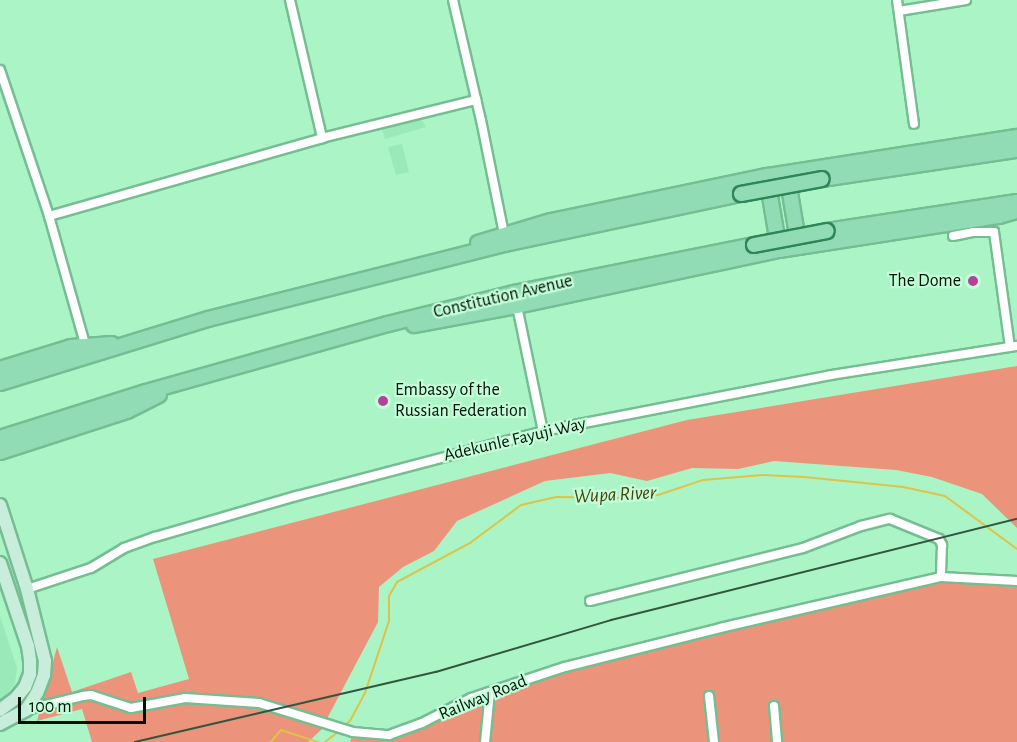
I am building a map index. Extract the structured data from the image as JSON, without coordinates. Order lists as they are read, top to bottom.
{
  "streets": {
    "main road": ["Constitution Avenue"],
    "street": ["Adekunle Fayuji Way", "Railway Road"]
  },
  "water": ["Wupa River"],
  "places": ["The Dome", "Embassy of the Russian Federation"],
  "scale_bar": "100 m"
}
